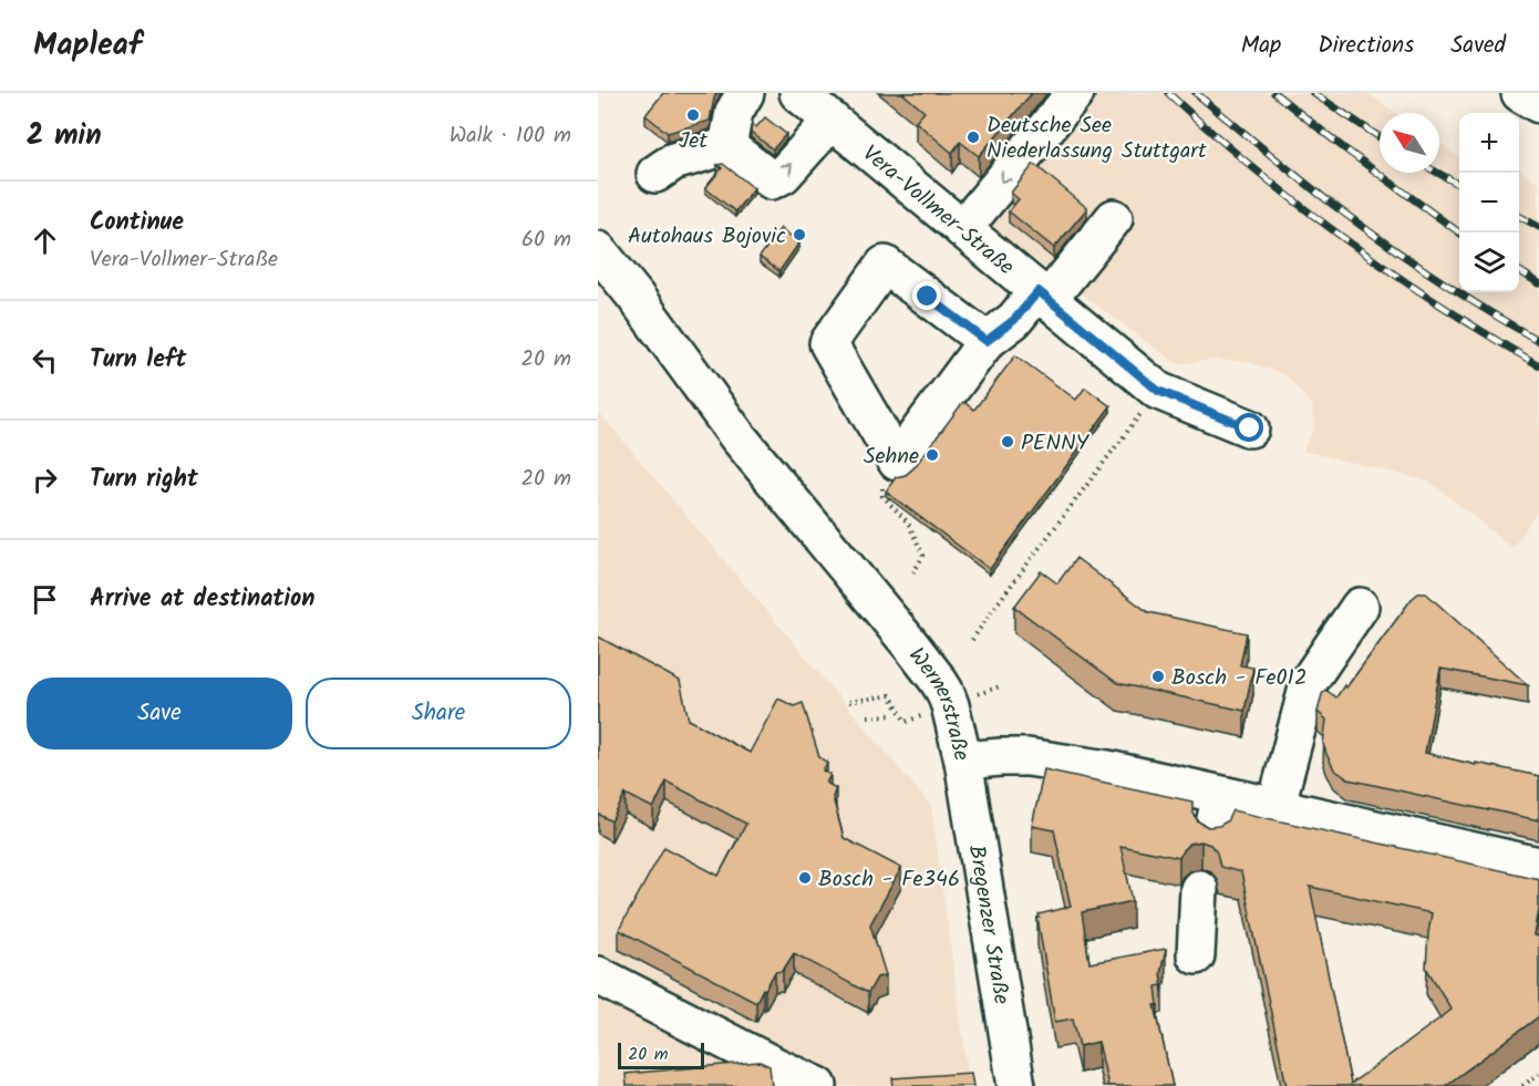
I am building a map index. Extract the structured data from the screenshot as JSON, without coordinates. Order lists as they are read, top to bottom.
{
  "streets": {
    "street": ["Vera-Vollmer-Straße", "Wernerstraße", "Bregenzer Straße"]
  },
  "crossings": [
    ["Wernerstraße", "Bregenzer Straße"]
  ],
  "places": [
    "Jet",
    "Deutsche See Niederlassung Stuttgart",
    "Autohaus Bojovic",
    "PENNY",
    "Sehne",
    "Bosch - Fe012",
    "Bosch - Fe346"
  ],
  "scale_bar": "20 m",
  "north": "top left",
  "page": {
    "header": "Mapleaf",
    "nav": ["Map", "Directions", "Saved"],
    "heading": ["2 min", "Walk · 100 m"],
    "map_buttons": ["+", "−"],
    "list": [
      ["Continue", "Vera-Vollmer-Straße", "60 m"],
      ["Turn left", "20 m"],
      ["Turn right", "20 m"],
      "Arrive at destination"
    ],
    "buttons": ["Save", "Share"],
    "scale": "20 m"
  }
}
